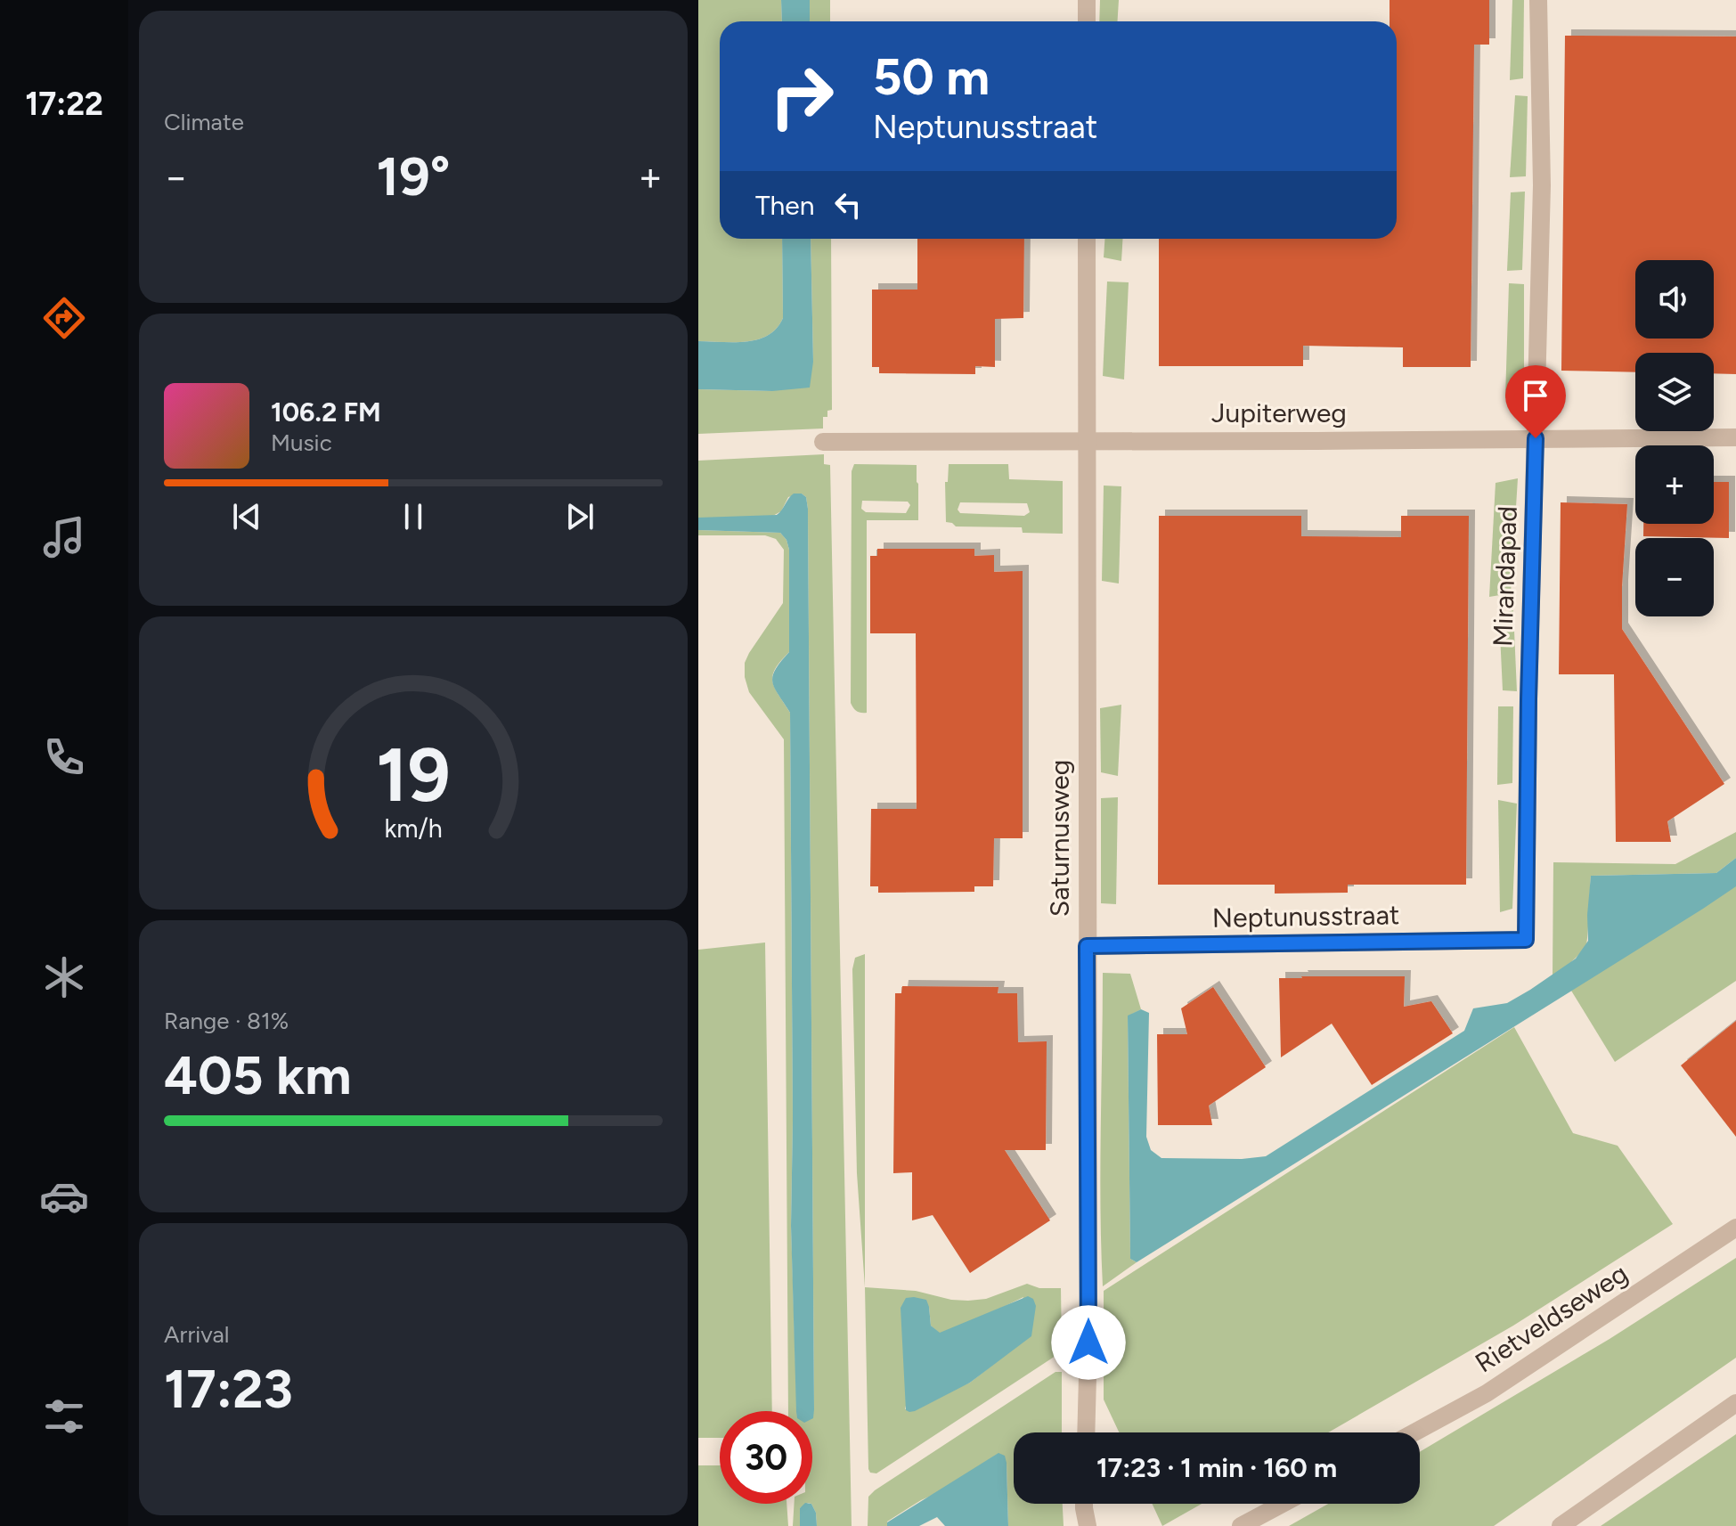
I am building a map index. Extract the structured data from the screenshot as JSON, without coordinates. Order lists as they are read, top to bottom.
{
  "streets": {
    "street": [
      "Jupiterweg",
      "Mirandapad",
      "Saturnusweg",
      "Neptunusstraat",
      "Rietveldseweg"
    ]
  },
  "crossings": [
    ["Jupiterweg", "Mirandapad"],
    ["Jupiterweg", "Saturnusweg"],
    ["Mirandapad", "Neptunusstraat"],
    ["Saturnusweg", "Neptunusstraat"]
  ],
  "page": {
    "tabs": "17:22",
    "tile": [
      "Climate",
      ["Range · 81%", "405 km"],
      ["Arrival", "17:23"]
    ],
    "turn": ["50 m", "Neptunusstraat"],
    "heat": ["−", "19°", "+"],
    "then": "Then",
    "map_buttons": ["+", "−"],
    "song": ["106.2 FM", "Music"],
    "limit": "30",
    "trip": "17:23 · 1 min · 160 m",
    "gauge": ["19", "km/h"]
  }
}
